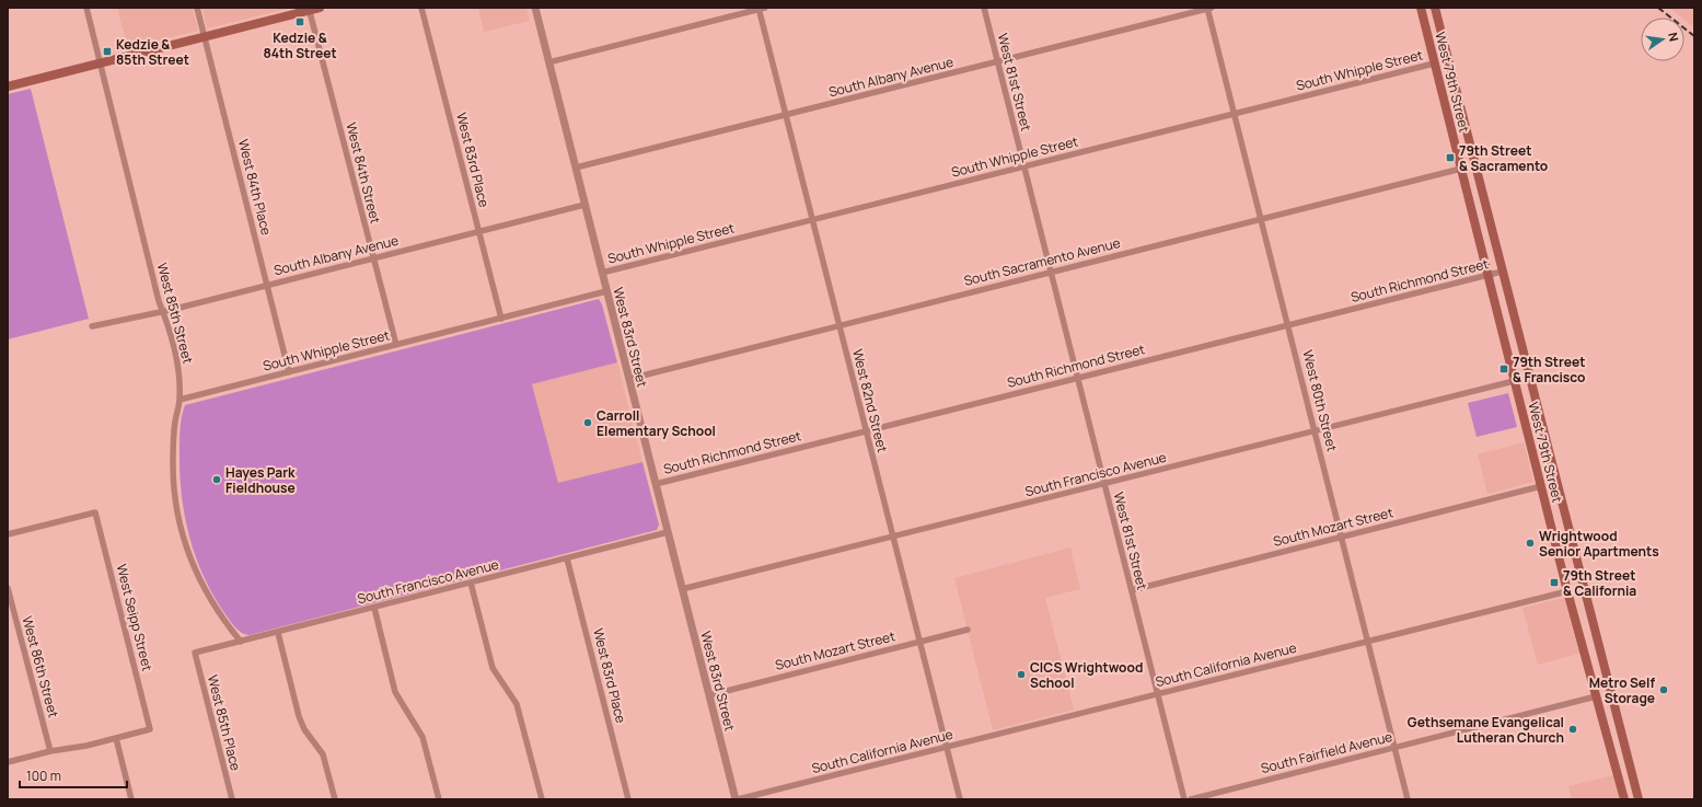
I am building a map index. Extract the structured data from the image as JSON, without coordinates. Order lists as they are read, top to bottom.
{
  "streets": {
    "main road": ["West 79th Street"],
    "street": [
      "South Whipple Street",
      "South Albany Avenue",
      "West 81st Street",
      "West 83rd Place",
      "West 84th Street",
      "West 84th Place",
      "South Sacramento Avenue",
      "South Richmond Street",
      "West 85th Street",
      "West 83rd Street",
      "West 82nd Street",
      "West 80th Street",
      "South Francisco Avenue",
      "South Mozart Street",
      "West Seipp Street",
      "South California Avenue",
      "West 86th Street",
      "West 85th Place",
      "South Fairfield Avenue"
    ]
  },
  "crossings": [
    ["South Whipple Street", "West 81st Street"],
    ["South Whipple Street", "West 79th Street"],
    ["South Whipple Street", "West 83rd Place"],
    ["South Whipple Street", "West 84th Street"],
    ["South Whipple Street", "West 84th Place"],
    ["South Whipple Street", "West 85th Street"],
    ["South Whipple Street", "West 83rd Street"],
    ["South Whipple Street", "West 82nd Street"],
    ["South Whipple Street", "West 80th Street"],
    ["South Albany Avenue", "West 81st Street"],
    ["South Albany Avenue", "West 83rd Place"],
    ["South Albany Avenue", "West 84th Street"],
    ["South Albany Avenue", "West 84th Place"],
    ["South Albany Avenue", "West 85th Street"],
    ["South Albany Avenue", "West 83rd Street"],
    ["South Albany Avenue", "West 82nd Street"],
    ["South Albany Avenue", "West 80th Street"],
    ["West 81st Street", "South Sacramento Avenue"],
    ["West 81st Street", "South Richmond Street"],
    ["West 81st Street", "South Francisco Avenue"],
    ["West 81st Street", "South Mozart Street"],
    ["West 81st Street", "South California Avenue"],
    ["West 79th Street", "South Sacramento Avenue"],
    ["West 79th Street", "South Richmond Street"],
    ["West 79th Street", "South Francisco Avenue"],
    ["West 79th Street", "South Mozart Street"],
    ["West 79th Street", "South California Avenue"],
    ["West 79th Street", "South Fairfield Avenue"],
    ["West 83rd Place", "South Francisco Avenue"],
    ["South Sacramento Avenue", "West 83rd Street"],
    ["South Sacramento Avenue", "West 82nd Street"],
    ["South Sacramento Avenue", "West 80th Street"],
    ["South Richmond Street", "West 83rd Street"],
    ["South Richmond Street", "West 82nd Street"],
    ["South Richmond Street", "West 80th Street"],
    ["West 85th Street", "South Francisco Avenue"],
    ["West 83rd Street", "South Francisco Avenue"],
    ["West 83rd Street", "South Mozart Street"],
    ["West 83rd Street", "South California Avenue"],
    ["West 82nd Street", "South Francisco Avenue"],
    ["West 82nd Street", "South Mozart Street"],
    ["West 82nd Street", "South California Avenue"],
    ["West 80th Street", "South Francisco Avenue"],
    ["West 80th Street", "South Mozart Street"],
    ["West 80th Street", "South California Avenue"],
    ["West 80th Street", "South Fairfield Avenue"],
    ["South Francisco Avenue", "West 85th Place"]
  ],
  "places": {
    "transit": [
      "Kedzie & 84th Street",
      "Kedzie & 85th Street",
      "79th Street & Sacramento",
      "79th Street & Francisco",
      "79th Street & California"
    ],
    "other": [
      "Carroll Elementary School",
      "Hayes Park Fieldhouse",
      "Wrightwood Senior Apartments",
      "CICS Wrightwood School",
      "Metro Self Storage",
      "Gethsemane Evangelical Lutheran Church"
    ]
  },
  "scale_bar": "100 m",
  "north": "right"
}
